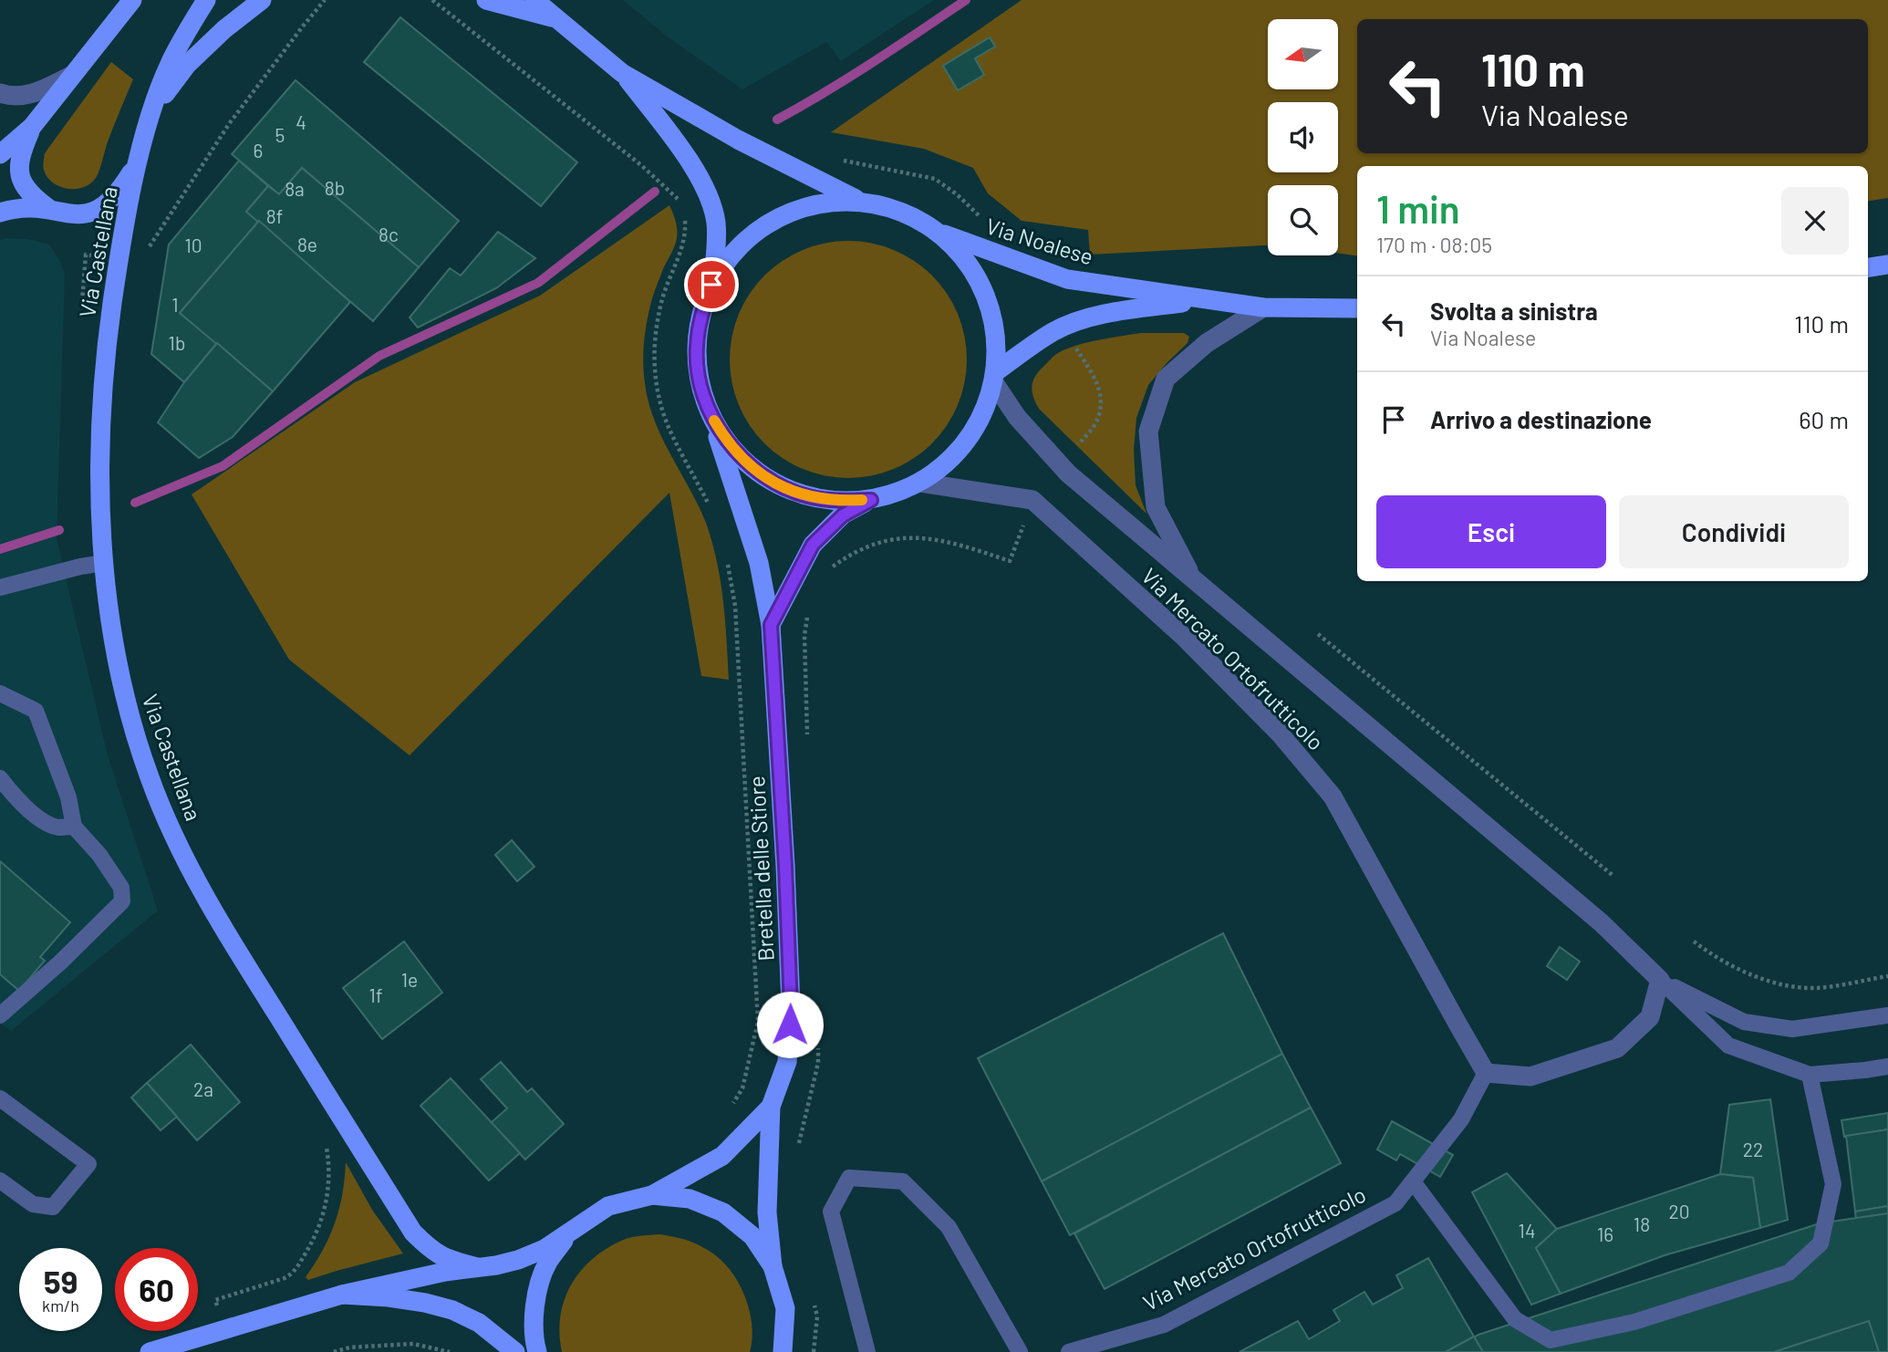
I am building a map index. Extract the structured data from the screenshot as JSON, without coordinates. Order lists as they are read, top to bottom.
{
  "streets": {
    "main road": ["Via Noalese", "Via Castellana", "Bretella delle Stiore"],
    "street": ["Via Mercato Ortofrutticolo"]
  },
  "crossings": [
    ["Via Noalese", "Via Mercato Ortofrutticolo"],
    ["Via Noalese", "Bretella delle Stiore"],
    ["Via Castellana", "Bretella delle Stiore"]
  ],
  "house_numbers": [
    "4",
    "5",
    "6",
    "8b",
    "8a",
    "8f",
    "8c",
    "8e",
    "10",
    "1",
    "1b",
    "1e",
    "1f",
    "2a",
    "22",
    "20",
    "18",
    "14",
    "16"
  ],
  "north": "left",
  "page": {
    "turn": ["110 m", "Via Noalese"],
    "heading": ["1 min", "170 m · 08:05"],
    "list": [
      {
        "name": "Svolta a sinistra",
        "note": "Via Noalese",
        "value": "110 m"
      },
      {
        "name": "Arrivo a destinazione",
        "value": "60 m"
      }
    ],
    "buttons": ["Esci", "Condividi"],
    "speed": "59 km/h",
    "limit": "60"
  }
}
